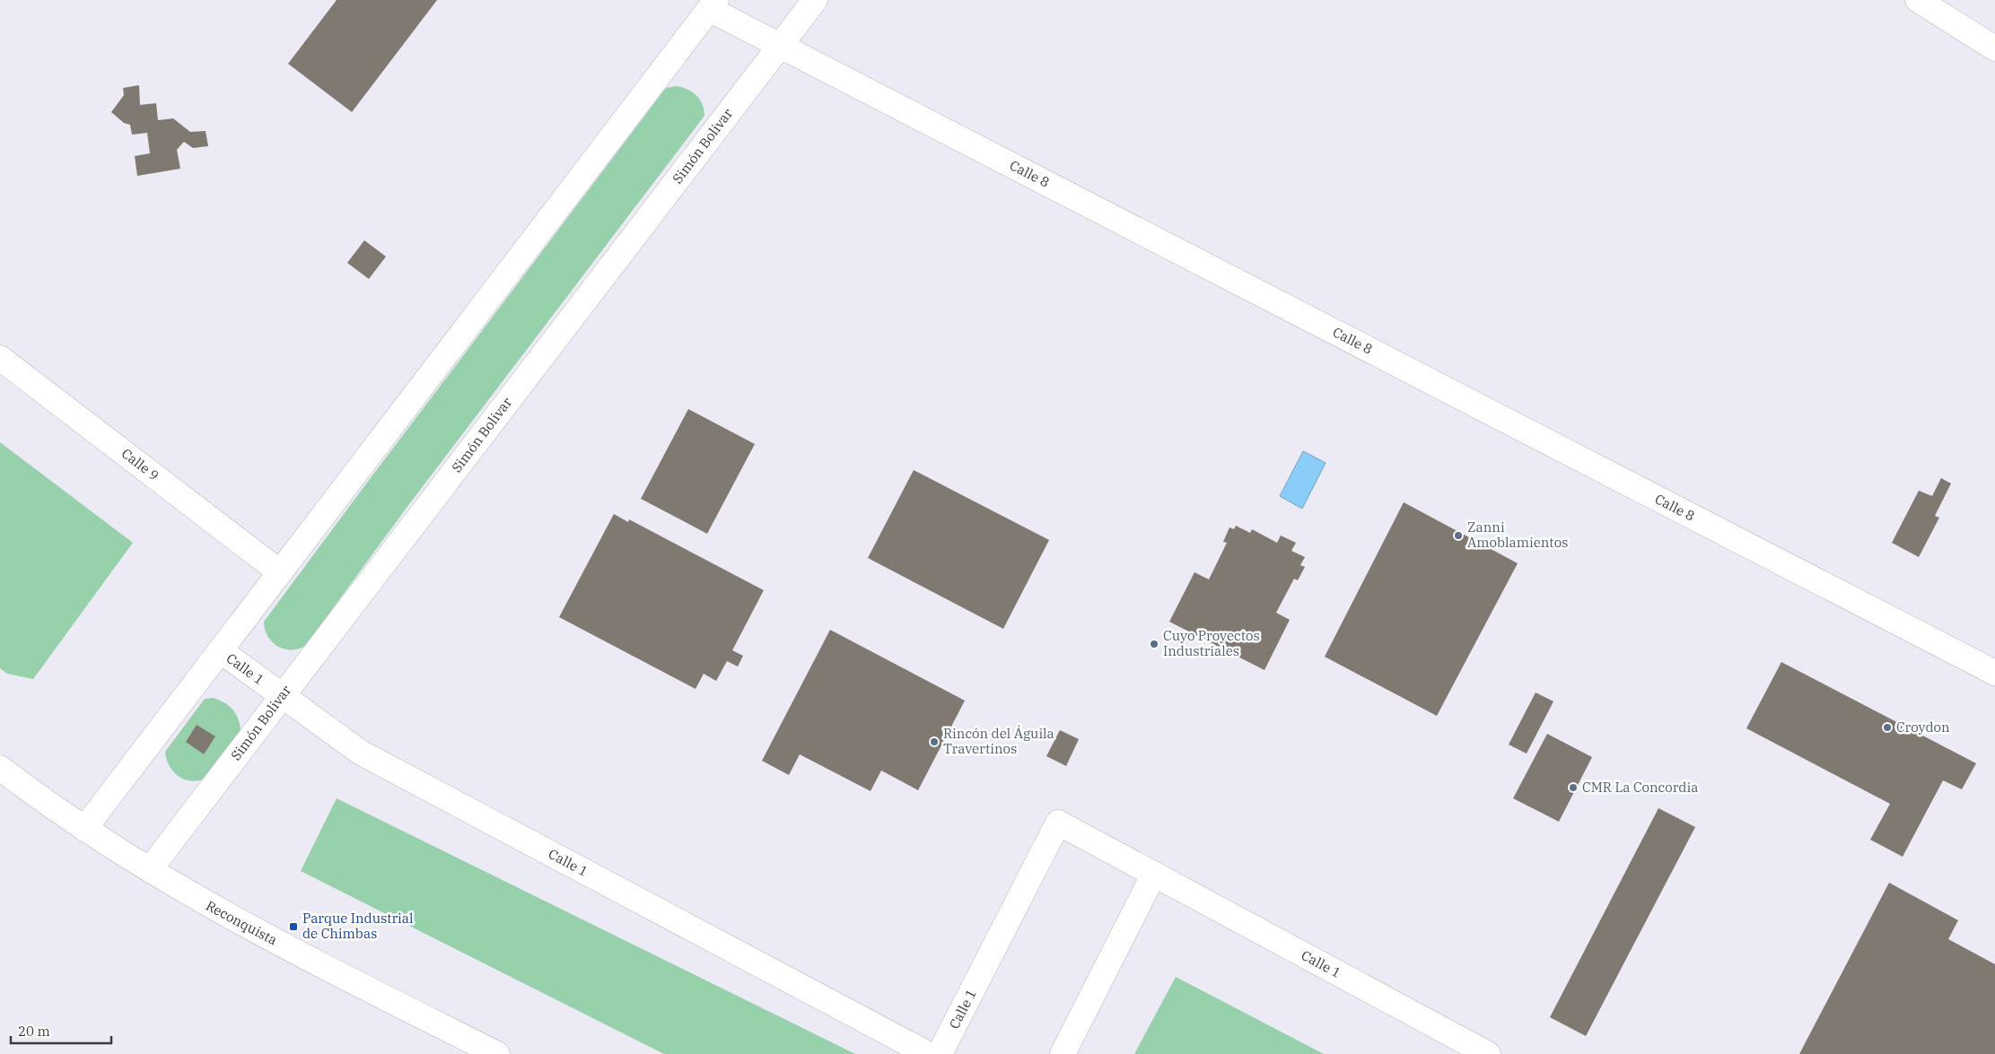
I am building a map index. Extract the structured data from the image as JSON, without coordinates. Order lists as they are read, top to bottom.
{
  "streets": {
    "street": [
      "Simón Bolivar",
      "Calle 8",
      "Calle 9",
      "Calle 1",
      "Reconquista"
    ]
  },
  "crossings": [
    ["Simón Bolivar", "Calle 8"],
    ["Simón Bolivar", "Calle 1"],
    ["Simón Bolivar", "Reconquista"]
  ],
  "places": {
    "other": [
      "Zanni Amoblamientos",
      "Cuyo Proyectos Industriales",
      "Croydon",
      "Rincón del Águila Travertinos",
      "CMR La Concordia"
    ],
    "transit": ["Parque Industrial de Chimbas"]
  },
  "scale_bar": "20 m"
}
